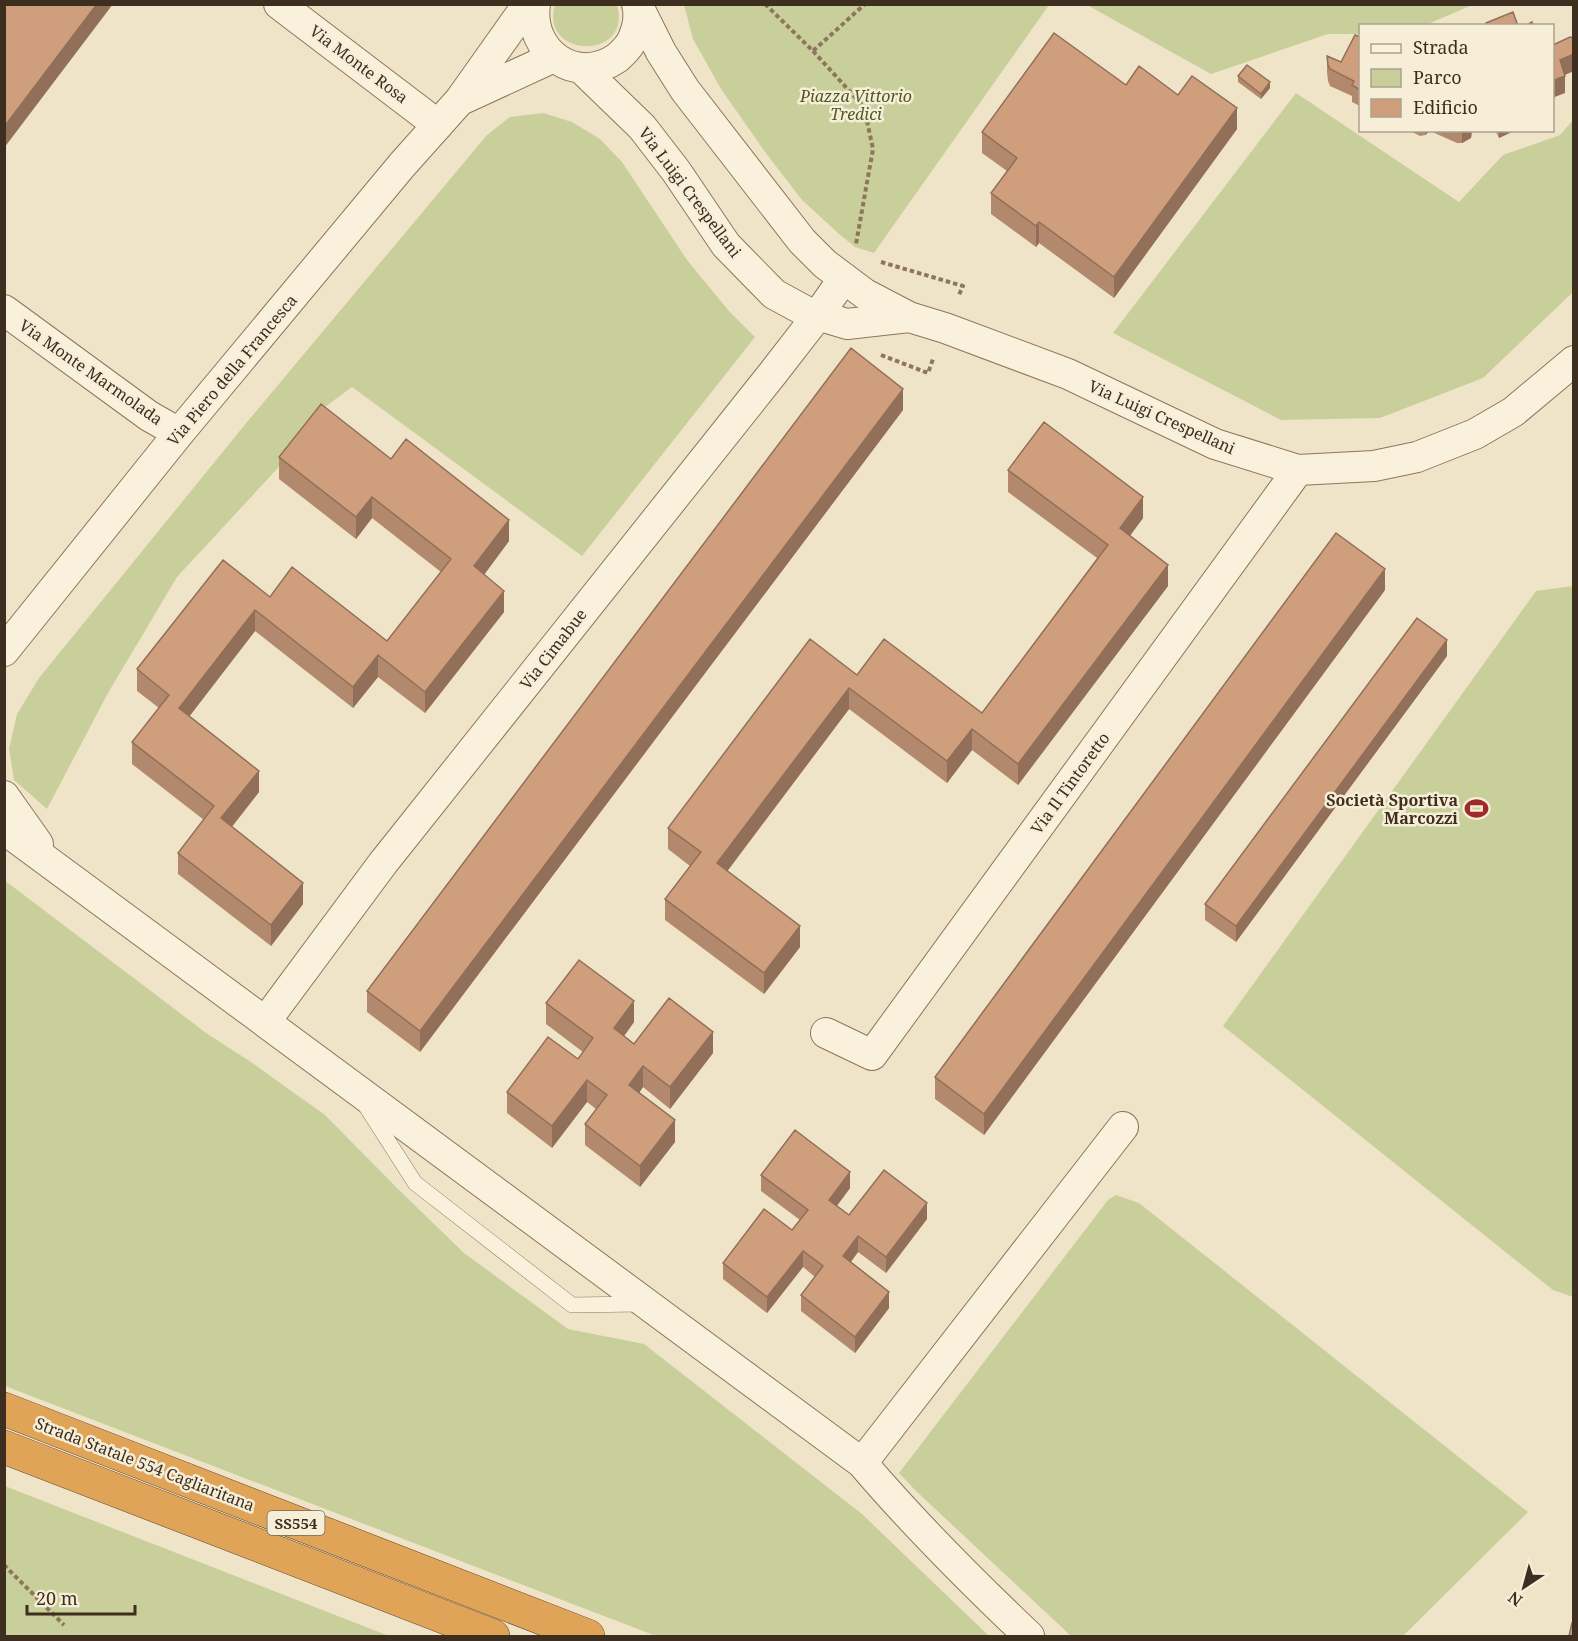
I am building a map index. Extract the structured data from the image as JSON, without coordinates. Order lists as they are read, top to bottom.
{
  "streets": {
    "highway": ["Strada Statale 554 Cagliaritana", "SS554"],
    "street": [
      "Via Monte Rosa",
      "Via Luigi Crespellani",
      "Via Piero della Francesca",
      "Via Monte Marmolada",
      "Via Cimabue",
      "Via Il Tintoretto"
    ]
  },
  "crossings": [
    ["Via Monte Rosa", "Via Piero della Francesca"],
    ["Via Luigi Crespellani", "Via Piero della Francesca"],
    ["Via Luigi Crespellani", "Via Cimabue"],
    ["Via Luigi Crespellani", "Via Il Tintoretto"],
    ["Via Piero della Francesca", "Via Monte Marmolada"]
  ],
  "parks": ["Piazza Vittorio Tredici"],
  "places": {
    "sports": ["Società Sportiva Marcozzi"]
  },
  "legend": ["Strada", "Parco", "Edificio"],
  "scale_bar": "20 m",
  "north": "bottom left"
}
